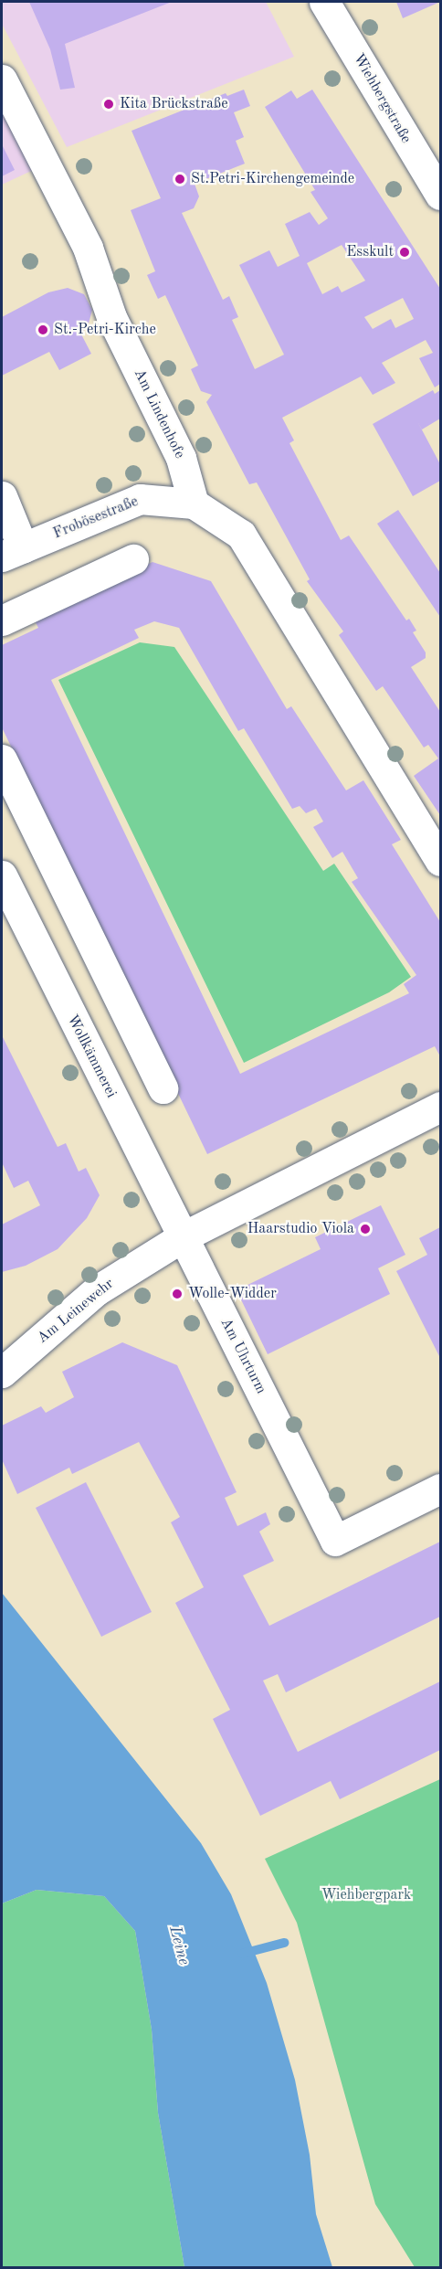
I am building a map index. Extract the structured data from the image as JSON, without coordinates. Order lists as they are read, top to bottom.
{
  "streets": {
    "street": [
      "Wiehbergstraße",
      "Am Lindenhofe",
      "Frobösestraße",
      "Wollkämmerei",
      "Am Leinewehr",
      "Am Uhrturm"
    ]
  },
  "crossings": [
    ["Am Lindenhofe", "Frobösestraße"],
    ["Wollkämmerei", "Am Leinewehr"],
    ["Wollkämmerei", "Am Uhrturm"],
    ["Am Leinewehr", "Am Uhrturm"]
  ],
  "water": ["Leine"],
  "parks": ["Wiehbergpark"],
  "places": [
    "Kita Brückstraße",
    "St.Petri-Kirchengemeinde",
    "Esskult",
    "St.-Petri-Kirche",
    "Haarstudio Viola",
    "Wolle-Widder"
  ]
}
